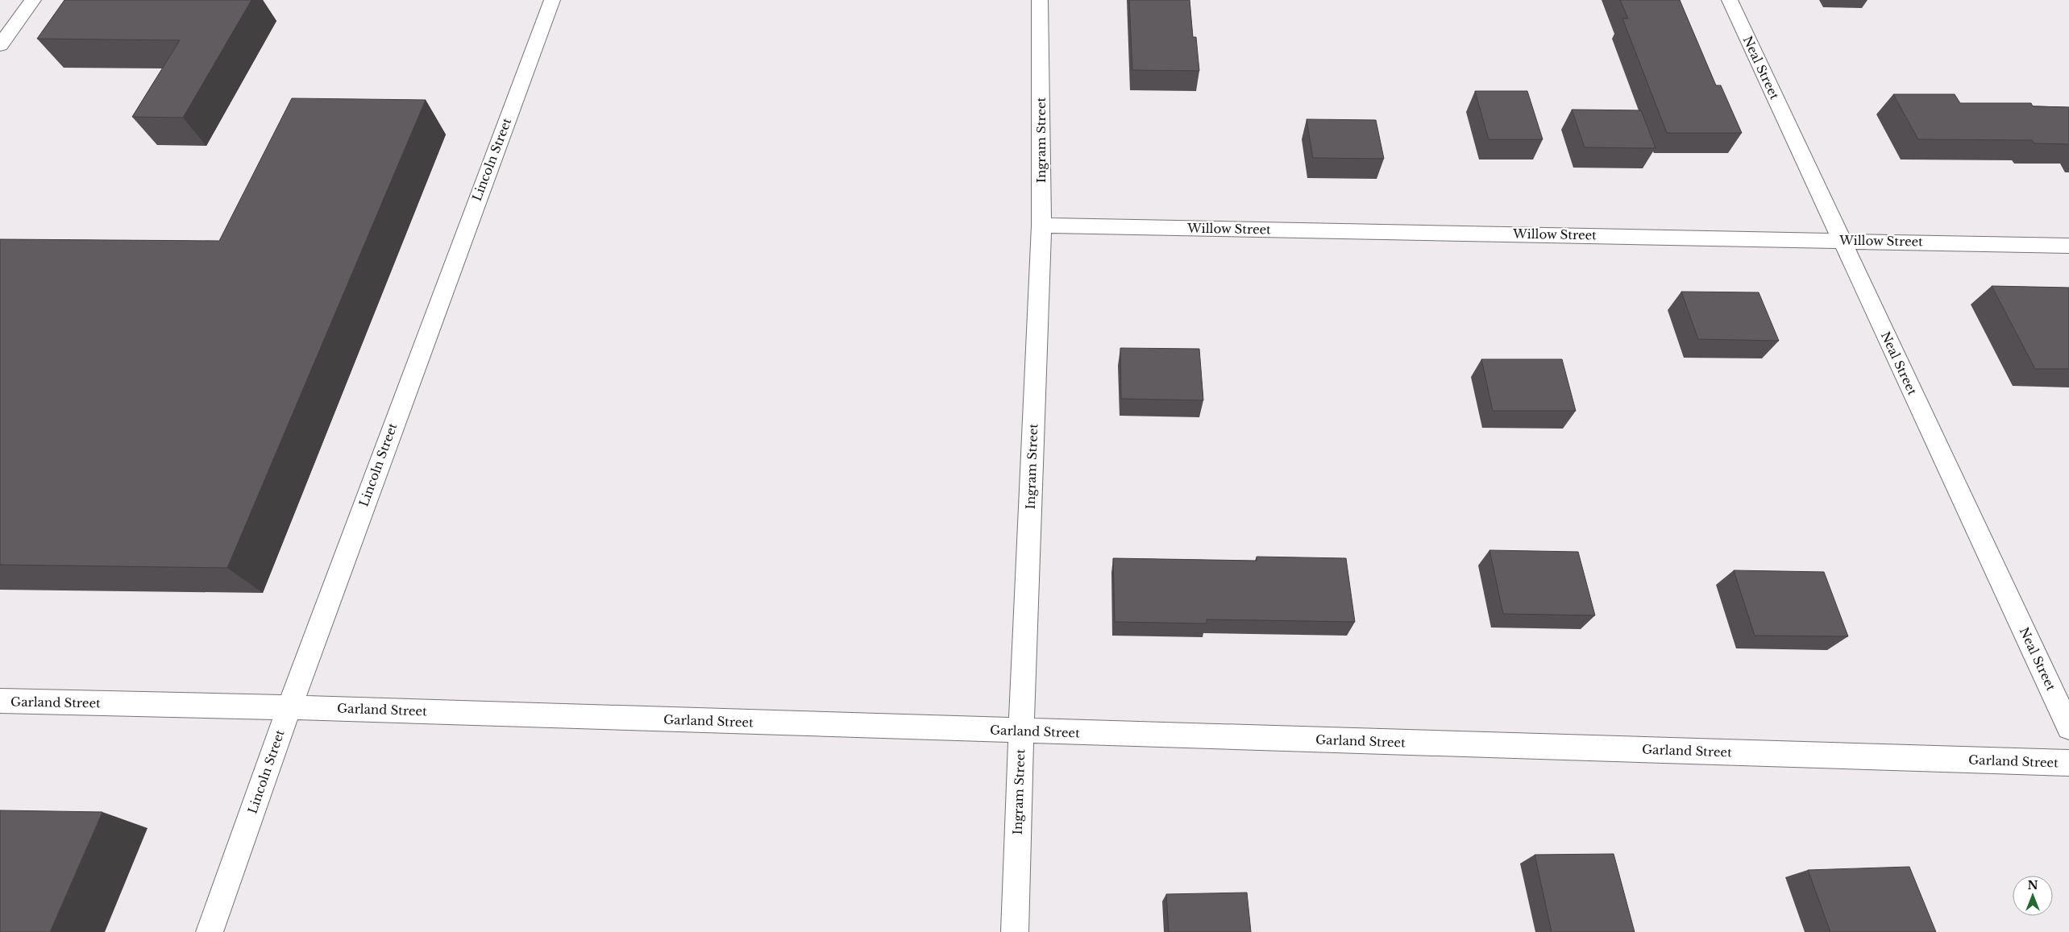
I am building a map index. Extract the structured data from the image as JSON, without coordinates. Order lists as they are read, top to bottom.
{
  "streets": {
    "street": [
      "Neal Street",
      "Ingram Street",
      "Lincoln Street",
      "Willow Street",
      "Garland Street"
    ]
  },
  "crossings": [
    ["Neal Street", "Willow Street"],
    ["Ingram Street", "Willow Street"],
    ["Ingram Street", "Garland Street"],
    ["Lincoln Street", "Garland Street"]
  ],
  "north": "top"
}
